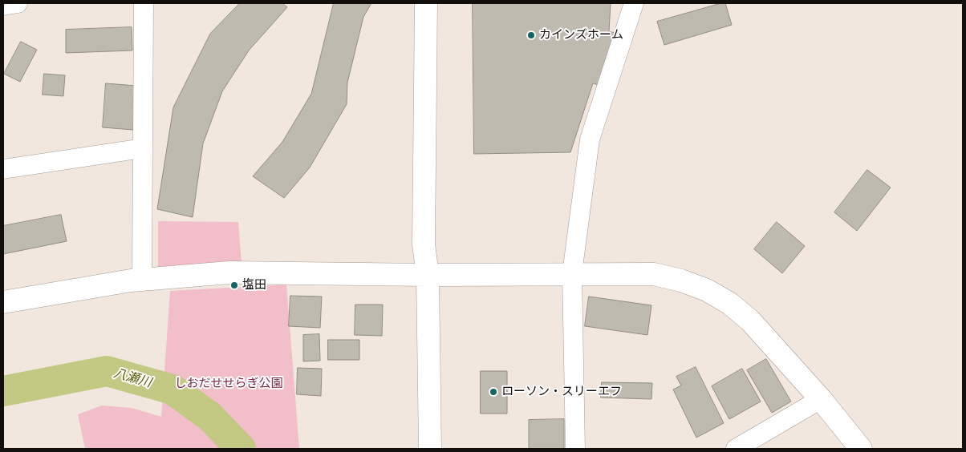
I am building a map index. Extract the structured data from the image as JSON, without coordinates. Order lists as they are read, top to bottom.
{
  "water": ["八瀬川"],
  "parks": ["しおだせせらぎ公園"],
  "places": ["カインズホーム", "塩田", "ローソン・スリーエフ"]
}
